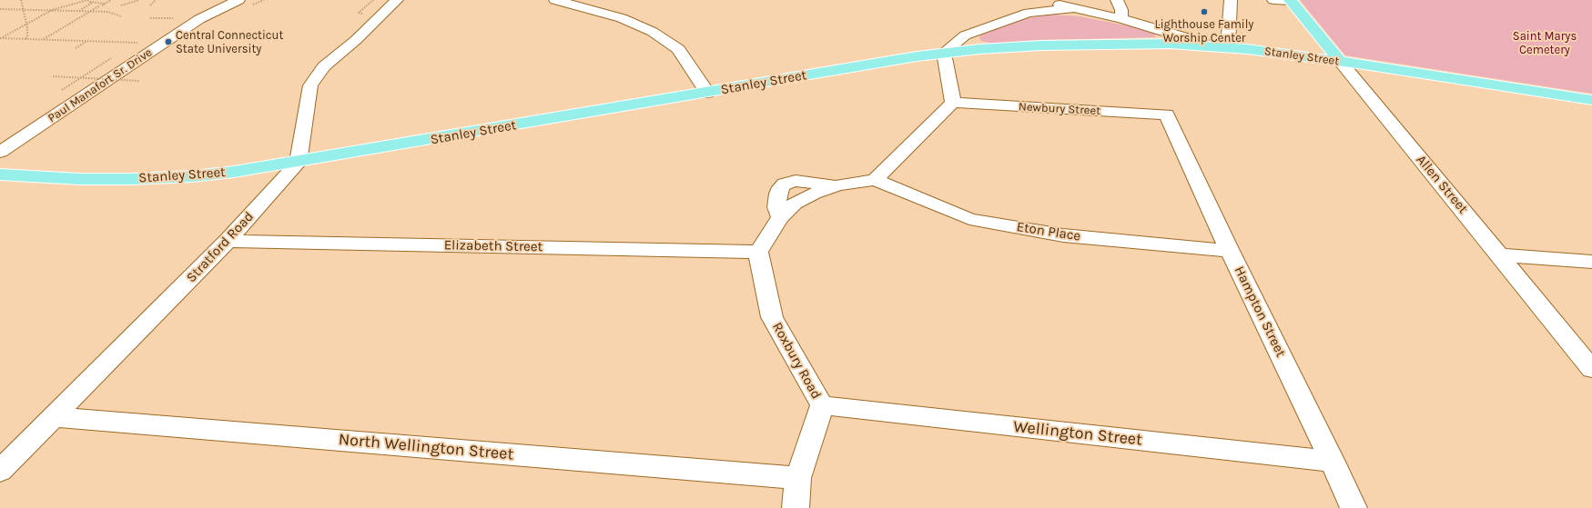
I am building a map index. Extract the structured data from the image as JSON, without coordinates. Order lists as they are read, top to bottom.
{
  "streets": {
    "main road": ["Stanley Street", "Allen Street"],
    "street": [
      "Paul Manafort Sr. Drive",
      "Newbury Street",
      "Eton Place",
      "Elizabeth Street",
      "Stratford Road",
      "Hampton Street",
      "Roxbury Road",
      "Wellington Street",
      "North Wellington Street"
    ]
  },
  "crossings": [
    ["Stanley Street", "Allen Street"],
    ["Stanley Street", "Stratford Road"],
    ["Newbury Street", "Hampton Street"],
    ["Eton Place", "Hampton Street"],
    ["Elizabeth Street", "Stratford Road"],
    ["Elizabeth Street", "Roxbury Road"],
    ["Stratford Road", "North Wellington Street"],
    ["Hampton Street", "Wellington Street"],
    ["Roxbury Road", "Wellington Street"],
    ["Roxbury Road", "North Wellington Street"]
  ],
  "parks": ["Saint Marys Cemetery"],
  "places": ["Lighthouse Family Worship Center", "Central Connecticut State University"]
}
